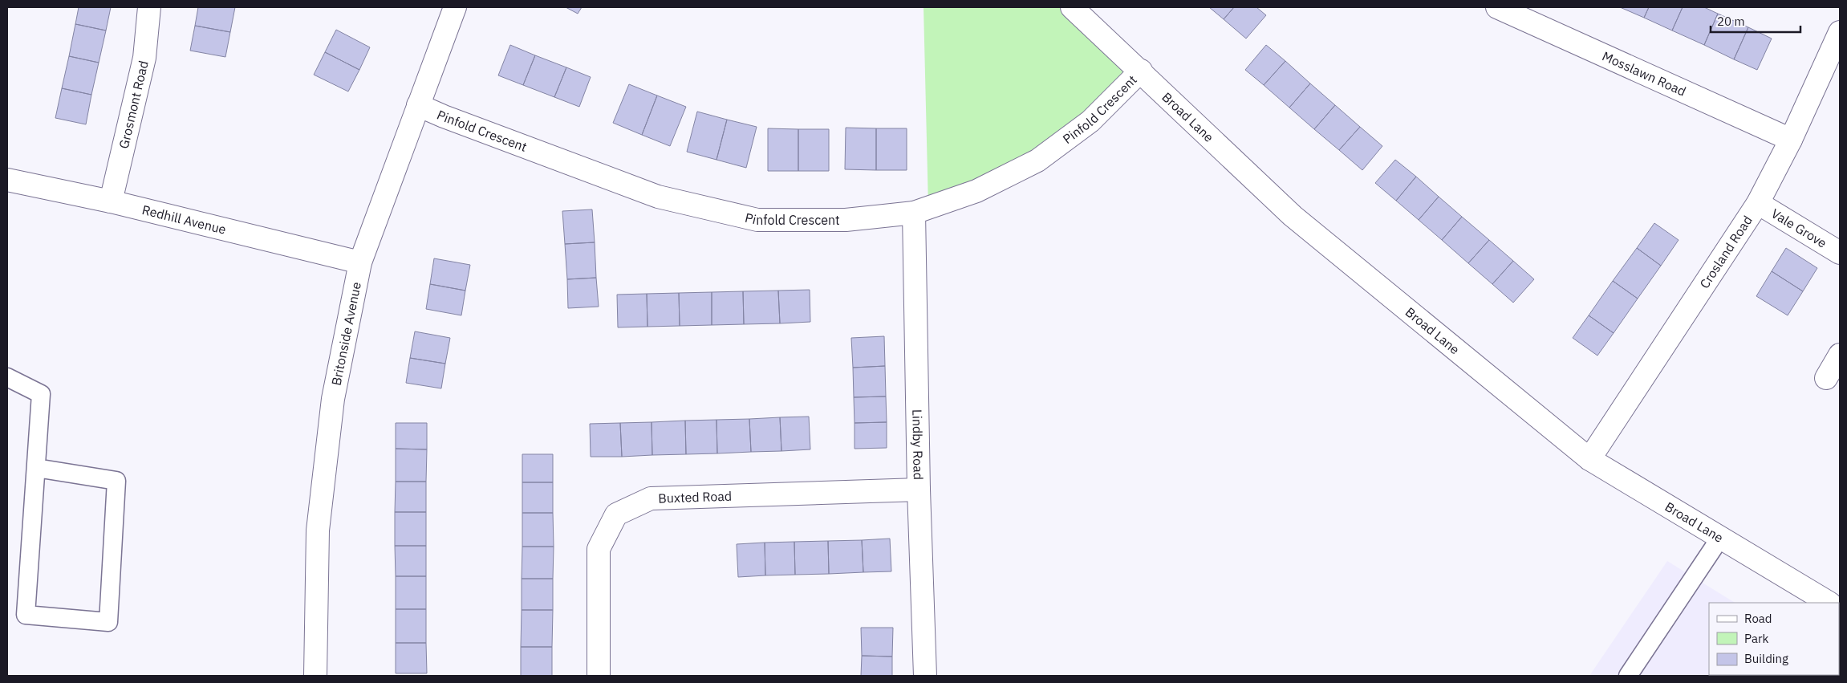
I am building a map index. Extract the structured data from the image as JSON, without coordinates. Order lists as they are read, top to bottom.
{
  "streets": {
    "street": [
      "Mosslawn Road",
      "Grosmont Road",
      "Pinfold Crescent",
      "Broad Lane",
      "Redhill Avenue",
      "Vale Grove",
      "Crosland Road",
      "Britonside Avenue",
      "Lindby Road",
      "Buxted Road"
    ]
  },
  "crossings": [
    ["Mosslawn Road", "Crosland Road"],
    ["Grosmont Road", "Redhill Avenue"],
    ["Pinfold Crescent", "Broad Lane"],
    ["Pinfold Crescent", "Britonside Avenue"],
    ["Pinfold Crescent", "Lindby Road"],
    ["Broad Lane", "Crosland Road"],
    ["Redhill Avenue", "Britonside Avenue"],
    ["Vale Grove", "Crosland Road"],
    ["Lindby Road", "Buxted Road"]
  ],
  "legend": ["Road", "Park", "Building"],
  "scale_bar": "20 m"
}
